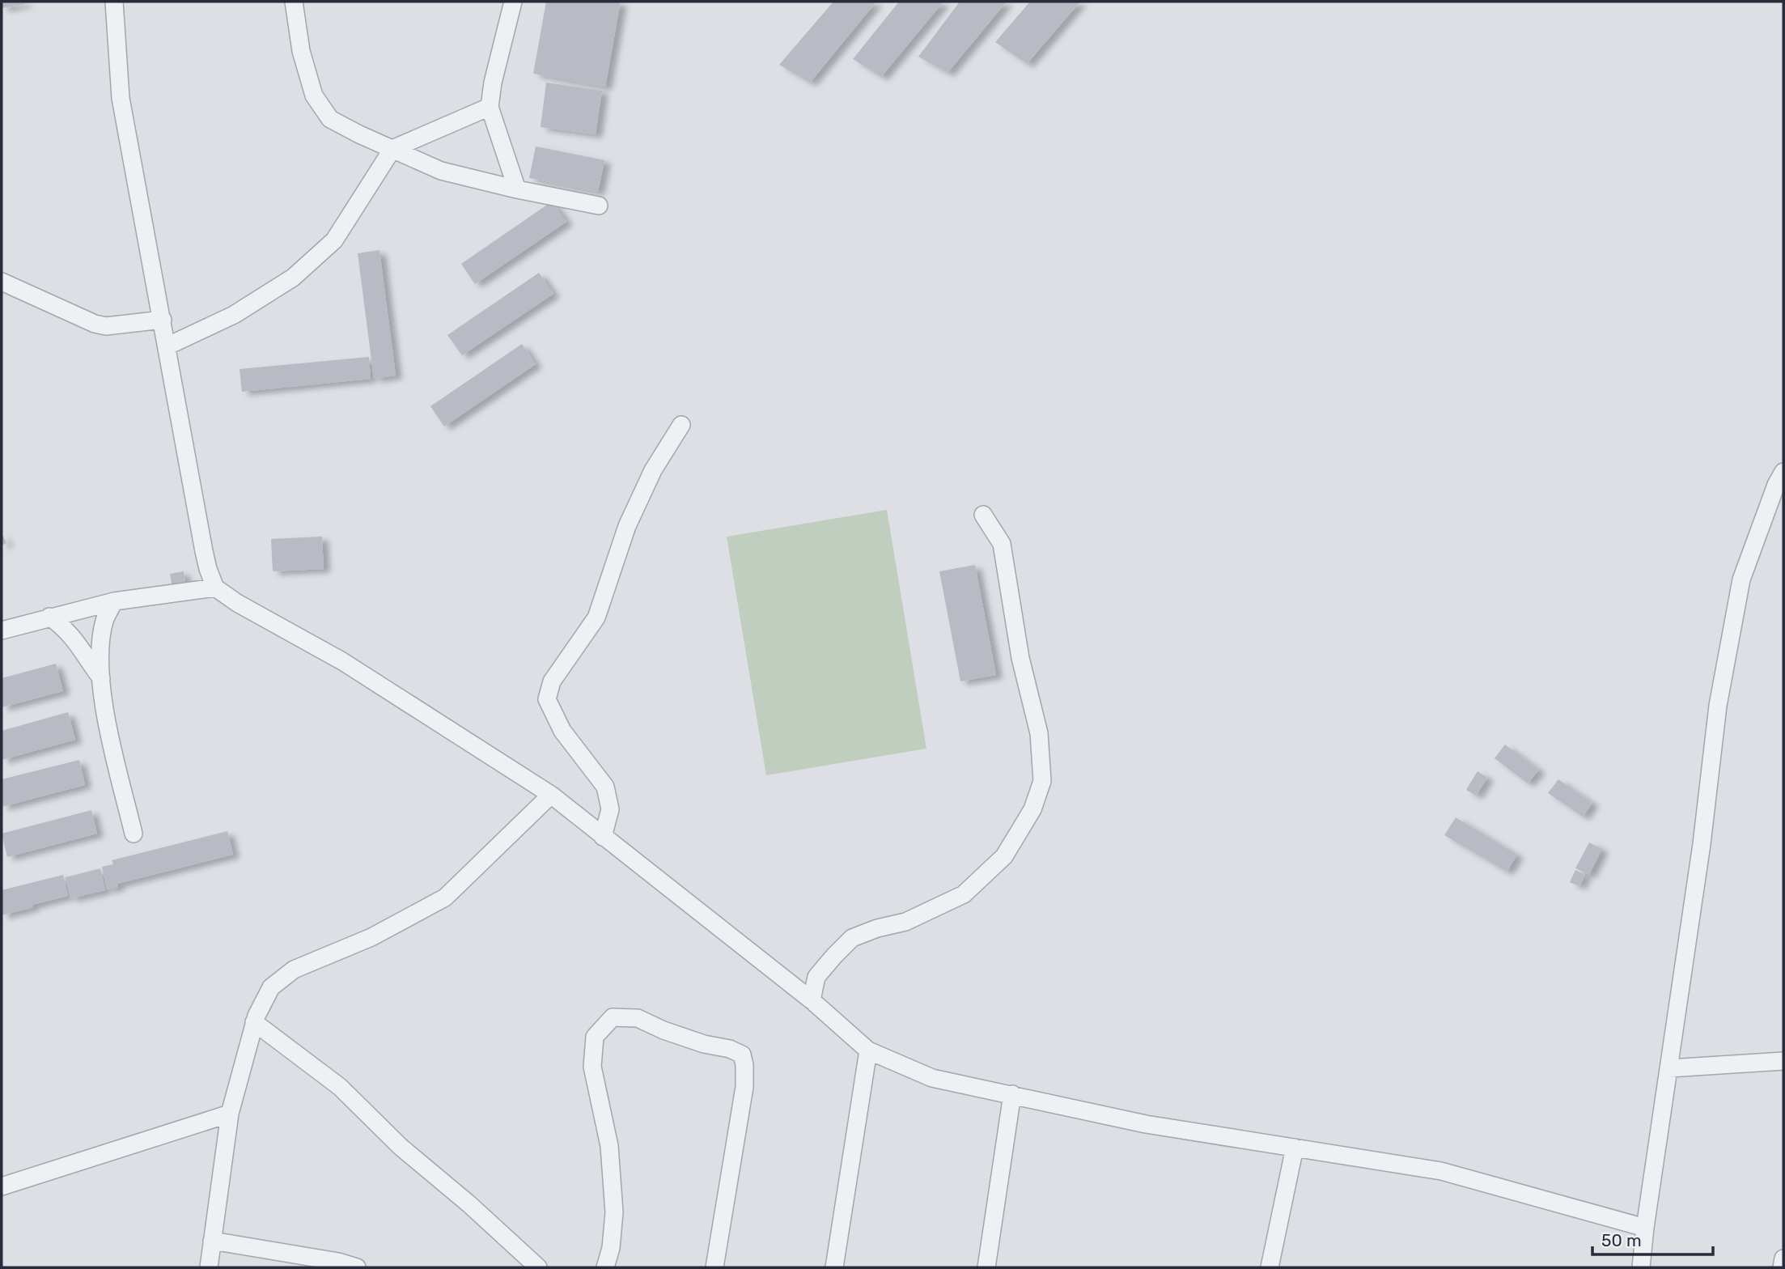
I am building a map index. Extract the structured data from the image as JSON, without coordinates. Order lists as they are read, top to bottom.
{
  "scale_bar": "50 m"
}
